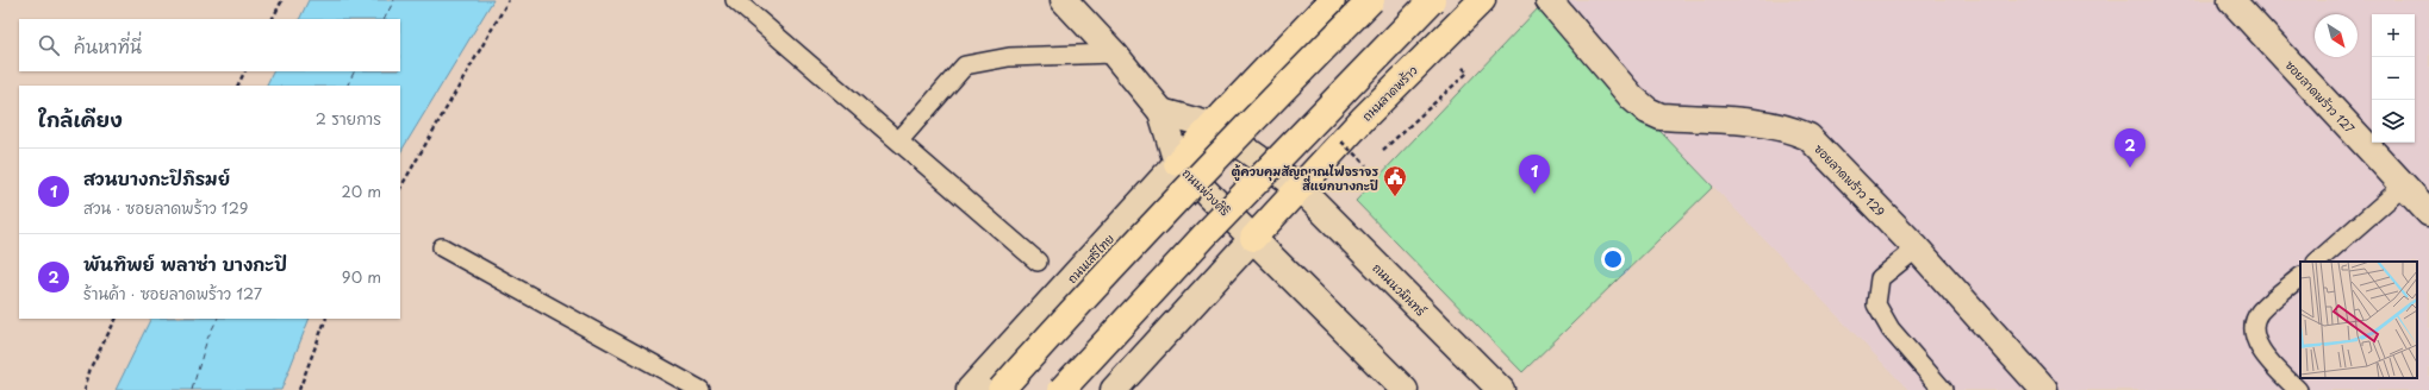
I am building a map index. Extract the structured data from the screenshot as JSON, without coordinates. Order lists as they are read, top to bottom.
{
  "streets": {
    "main road": [
      "ถนนลาดพร้าว",
      "ซอยลาดพร้าว 127",
      "ซอยลาดพร้าว 129",
      "ถนนพ่วงศิริ",
      "ถนนเสรีไทย",
      "ถนนนวมินทร์"
    ]
  },
  "crossings": [
    ["ถนนลาดพร้าว", "ถนนนวมินทร์"],
    ["ถนนพ่วงศิริ", "ถนนเสรีไทย"]
  ],
  "places": {
    "public building": ["ตู้ควบคุมสัญญาณไฟจราจร สี่แยกบางกะปิ"]
  },
  "north": "bottom right",
  "page": {
    "map_buttons": ["+", "−"],
    "search": "ค้นหาที่นี่",
    "heading": ["ใกล้เคียง", "2 รายการ"],
    "pins": ["2", "1"],
    "list": [
      {
        "mark": "1",
        "name": "สวนบางกะปิภิรมย์",
        "note": "สวน · ซอยลาดพร้าว 129",
        "value": "20 m"
      },
      {
        "mark": "2",
        "name": "พันทิพย์ พลาซ่า บางกะปิ",
        "note": "ร้านค้า · ซอยลาดพร้าว 127",
        "value": "90 m"
      }
    ]
  }
}
